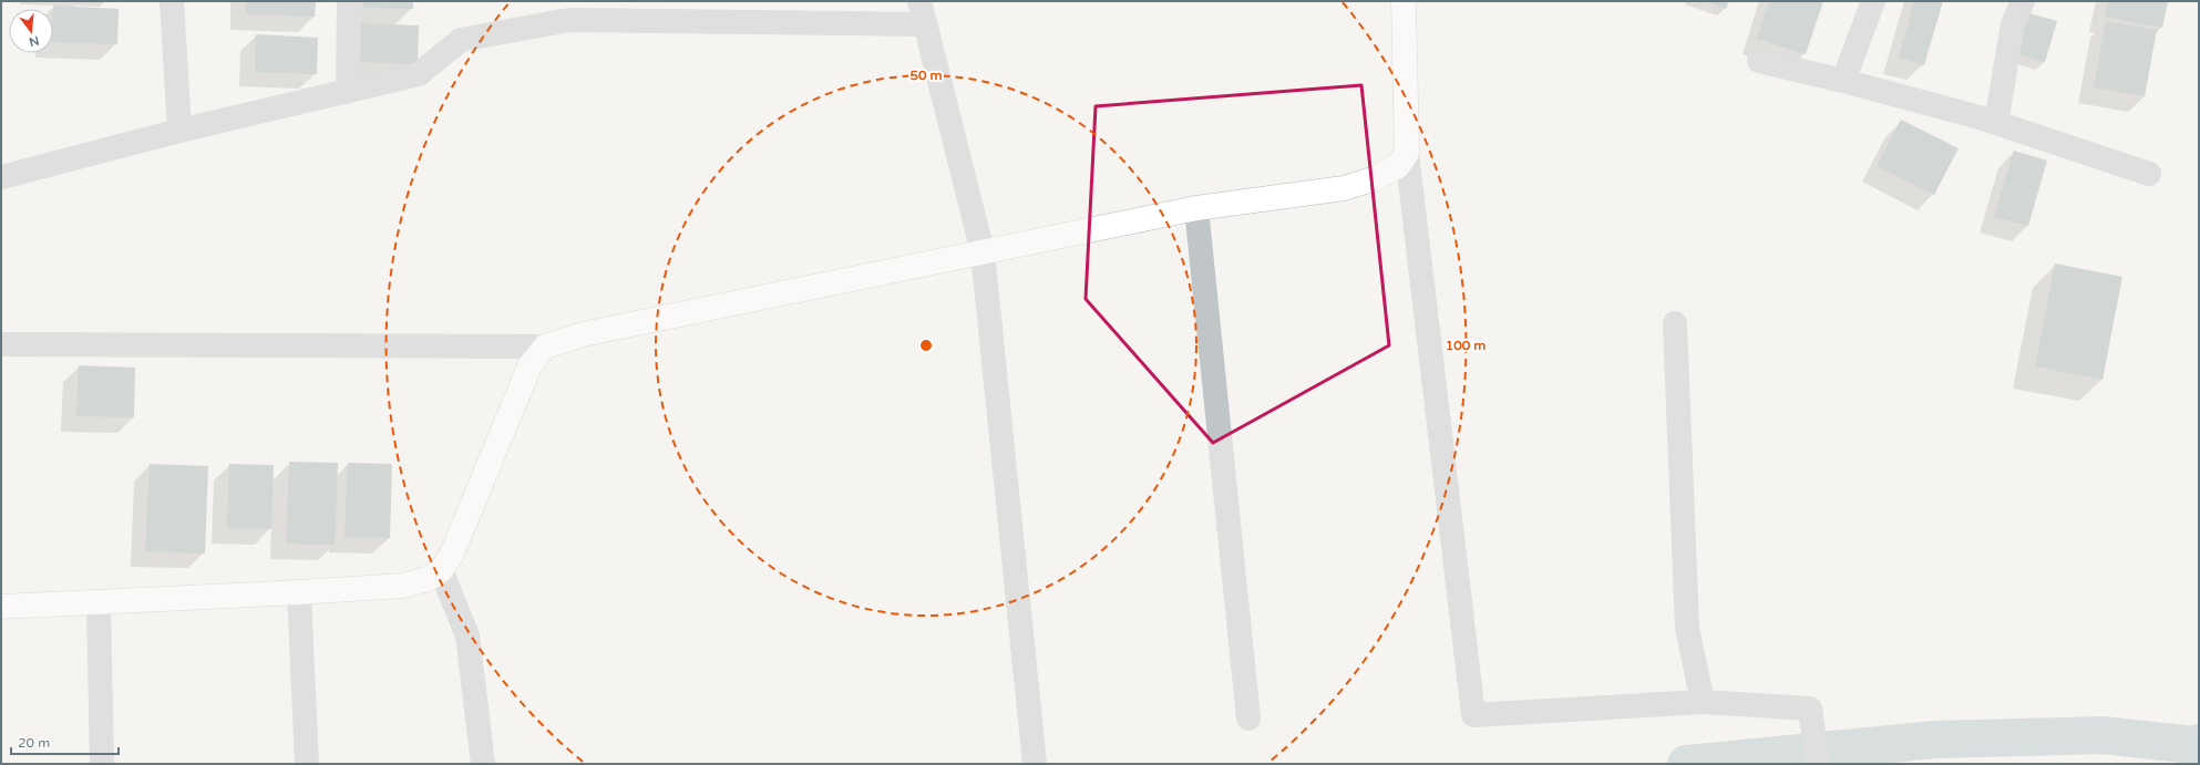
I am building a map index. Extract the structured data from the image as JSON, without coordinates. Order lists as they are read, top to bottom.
{
  "scale_bar": "20 m",
  "north": "bottom",
  "rings": ["50 m", "100 m"]
}
